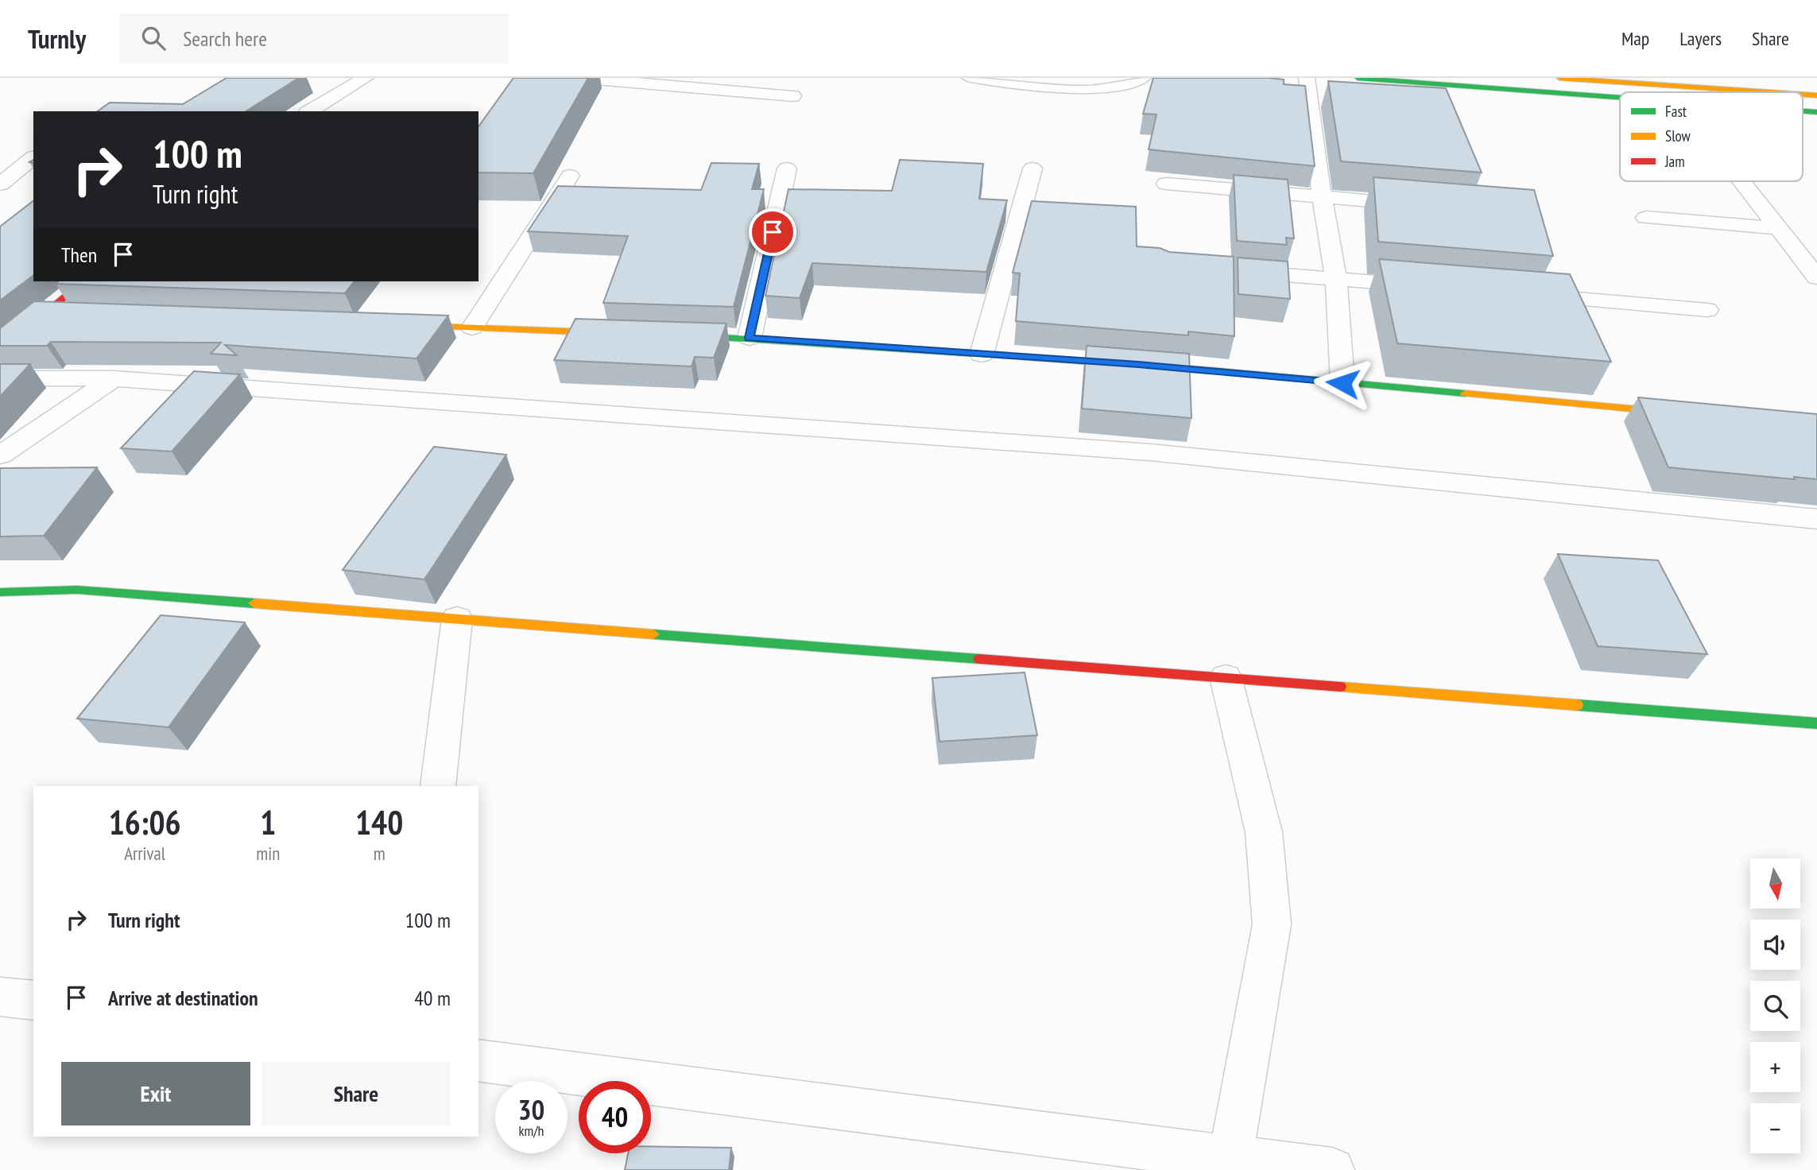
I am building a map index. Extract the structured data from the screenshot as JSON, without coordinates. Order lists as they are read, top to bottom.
{
  "legend": ["Fast", "Slow", "Jam"],
  "north": "bottom",
  "page": {
    "header": "Turnly",
    "search": "Search here",
    "nav": ["Map", "Layers", "Share"],
    "turn": ["100 m", "Turn right"],
    "then": "Then",
    "eta": [
      "16:06",
      "Arrival",
      "1",
      "min",
      "140",
      "m"
    ],
    "map_buttons": ["+", "−"],
    "list": [
      {
        "name": "Turn right",
        "value": "100 m"
      },
      {
        "name": "Arrive at destination",
        "value": "40 m"
      }
    ],
    "buttons": ["Exit", "Share"],
    "speed": "30 km/h",
    "limit": "40"
  }
}
